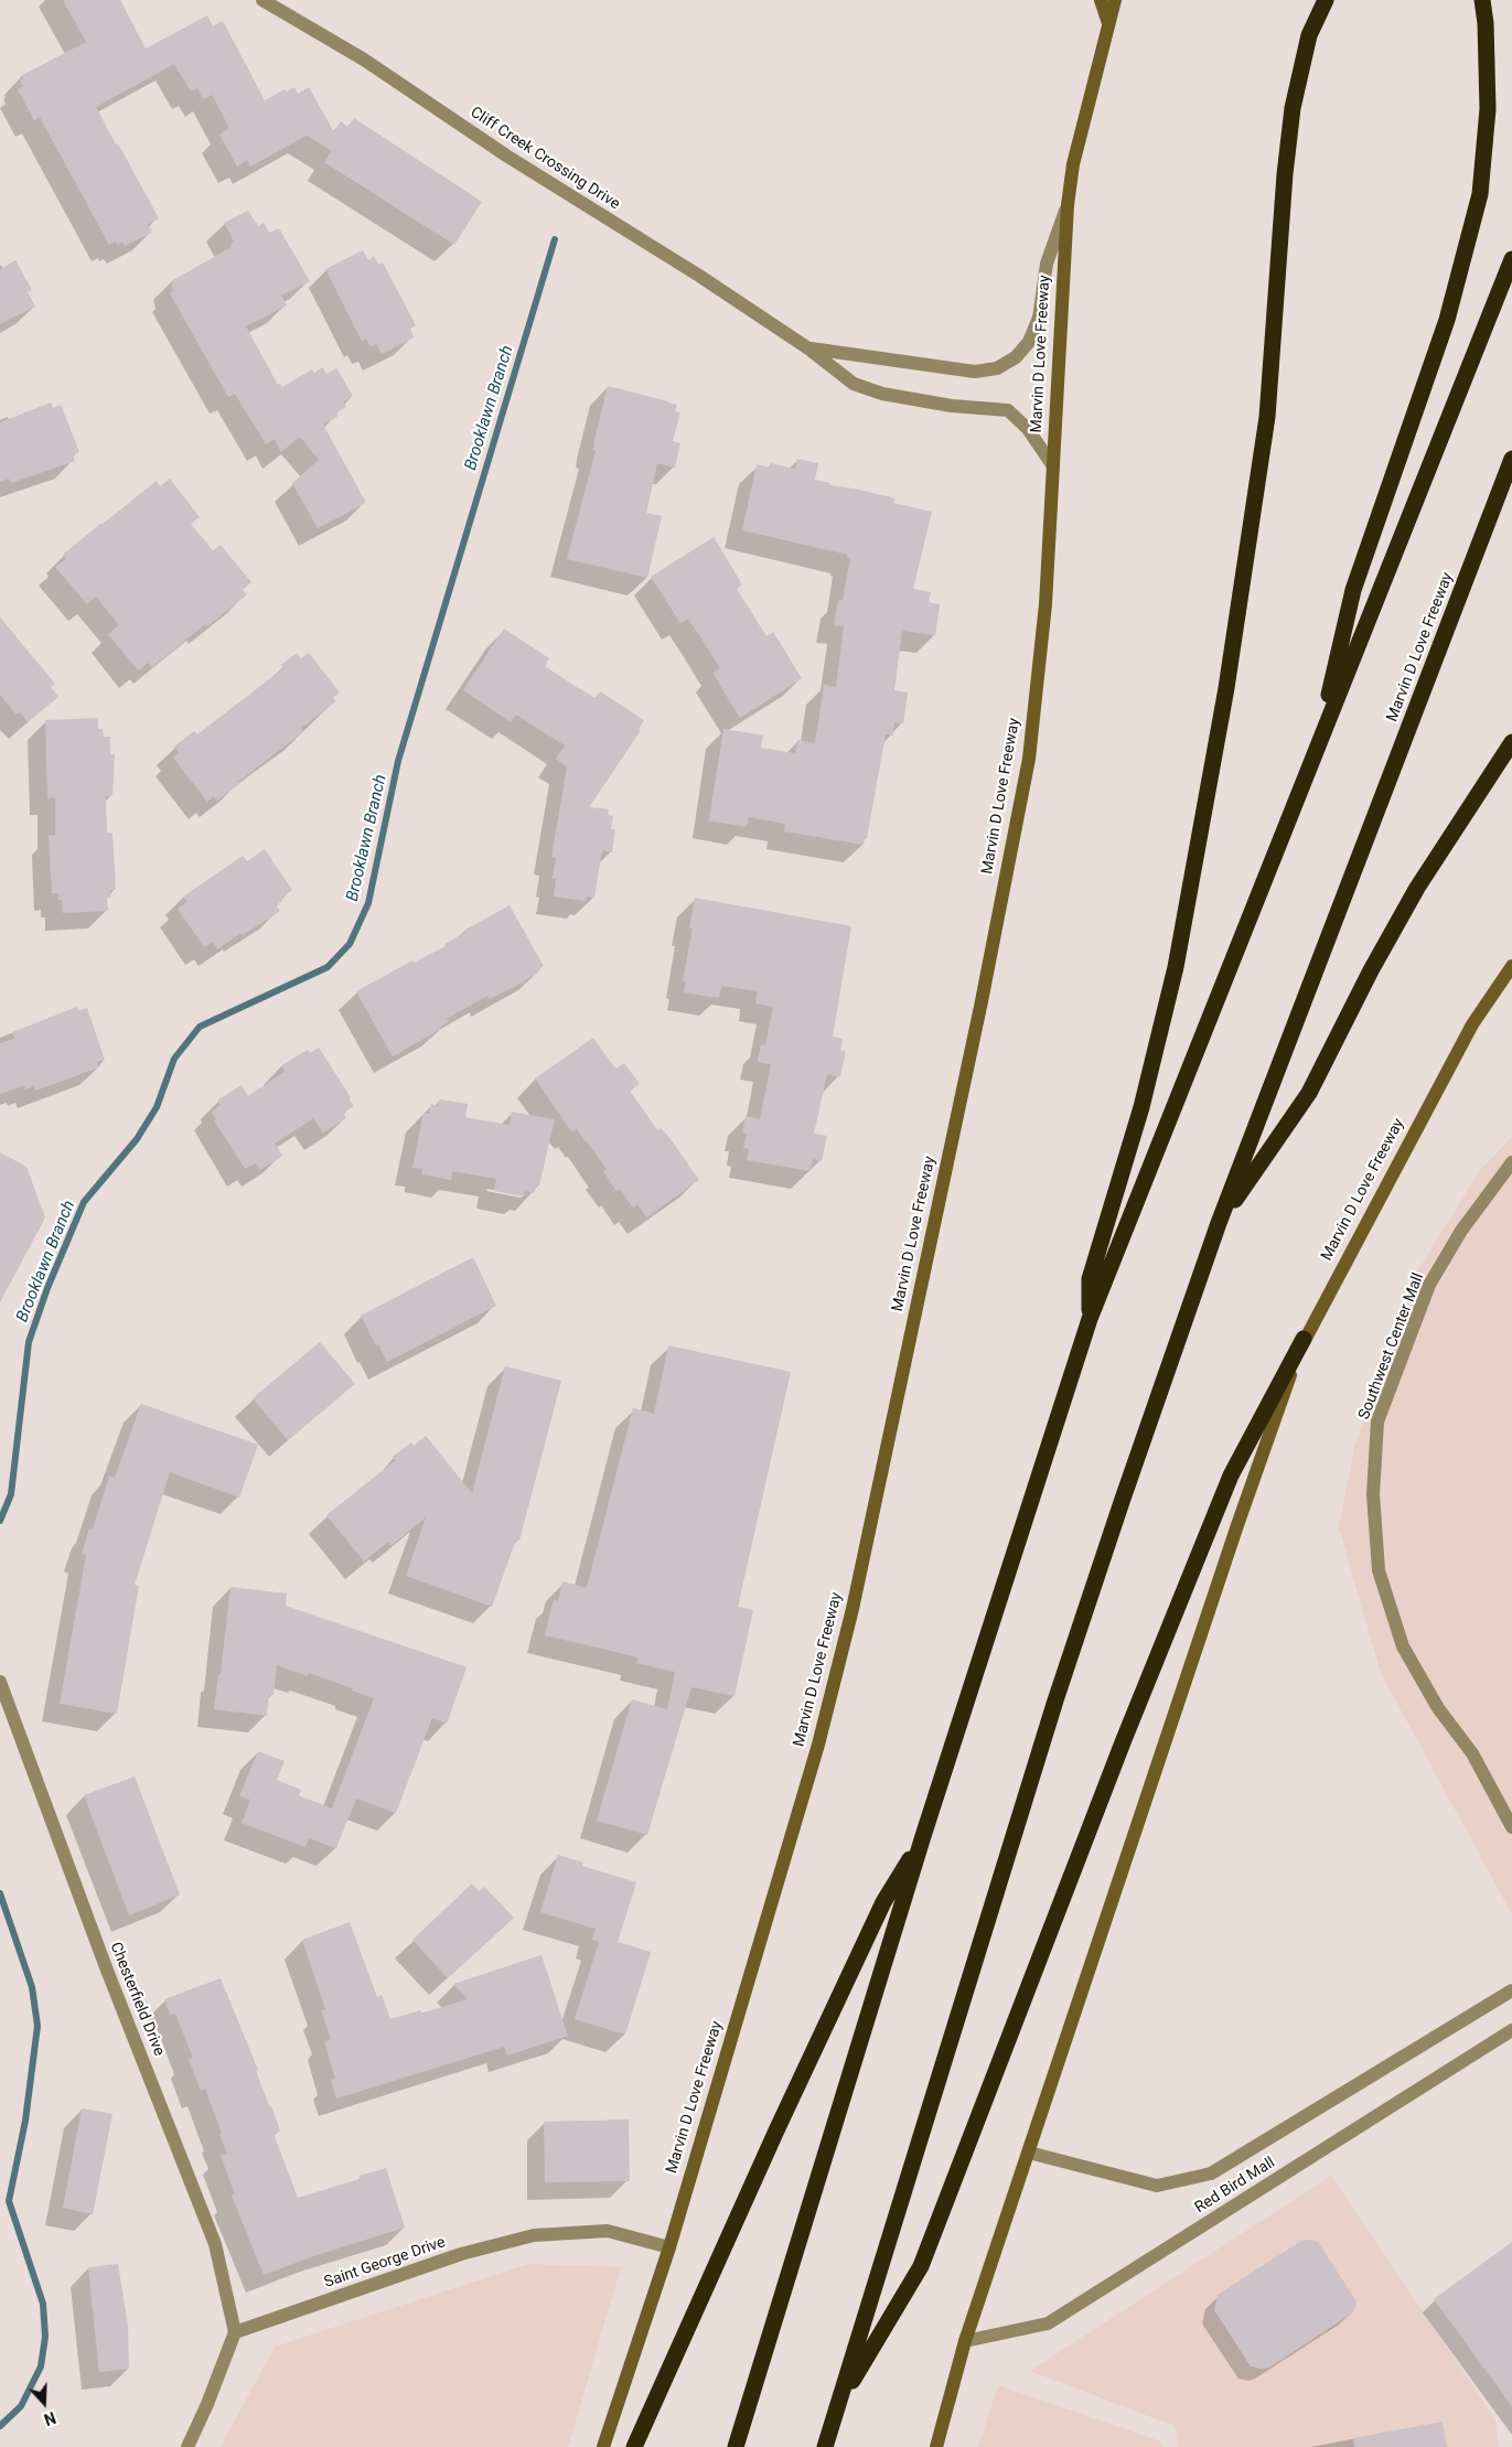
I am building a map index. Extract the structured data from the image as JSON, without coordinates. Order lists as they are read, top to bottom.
{
  "streets": {
    "highway": ["Marvin D Love Freeway"],
    "street": [
      "Cliff Creek Crossing Drive",
      "Southwest Center Mall",
      "Chesterfield Drive",
      "Red Bird Mall",
      "Saint George Drive"
    ]
  },
  "crossings": [
    ["Cliff Creek Crossing Drive", "Marvin D Love Freeway"],
    ["Marvin D Love Freeway", "Red Bird Mall"],
    ["Marvin D Love Freeway", "Saint George Drive"],
    ["Chesterfield Drive", "Saint George Drive"]
  ],
  "water": ["Brooklawn Branch"],
  "north": "bottom"
}
